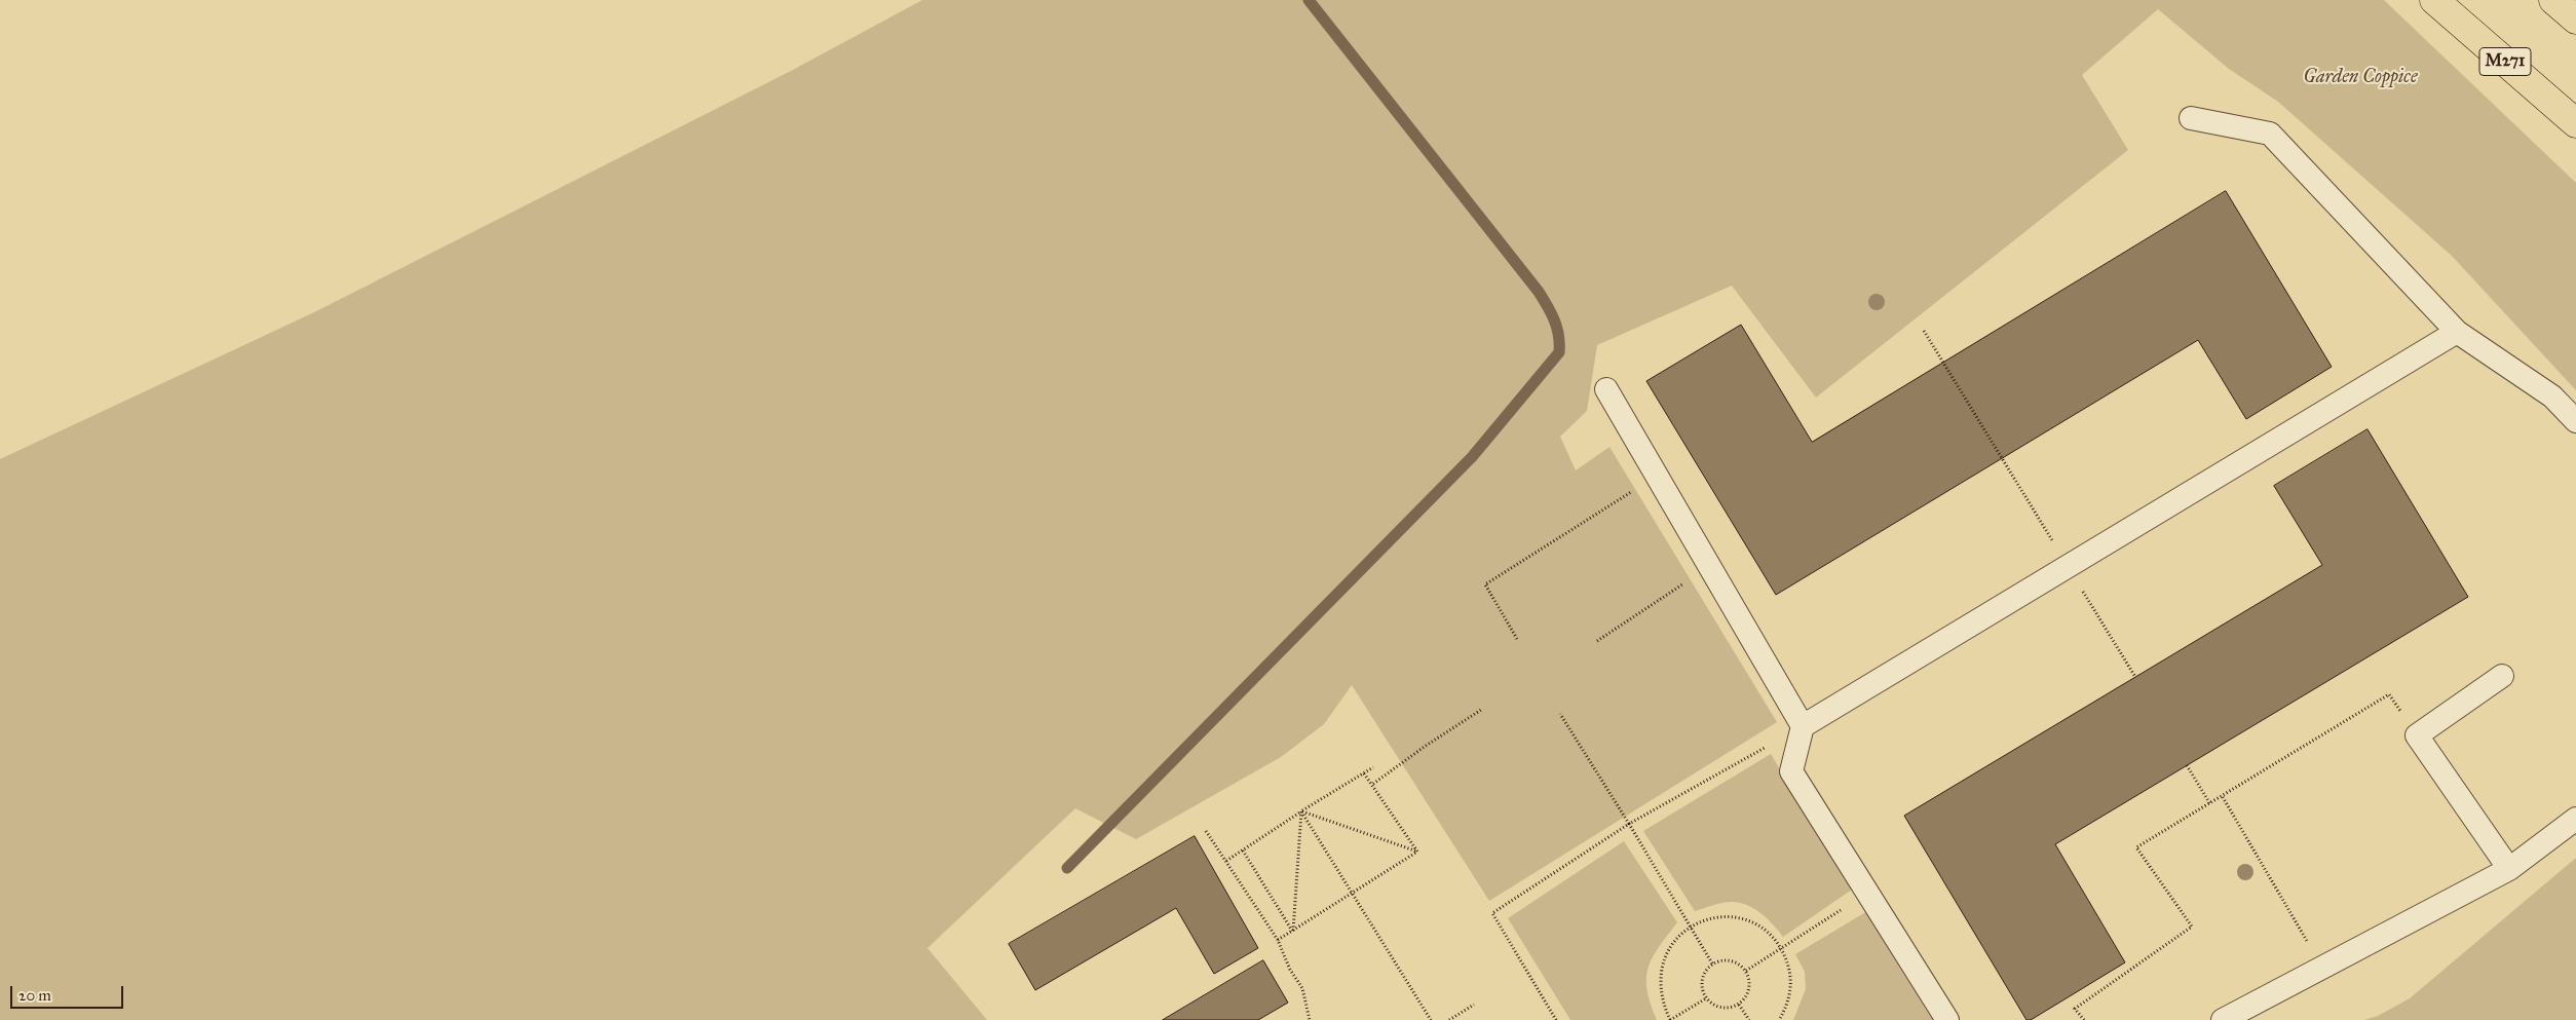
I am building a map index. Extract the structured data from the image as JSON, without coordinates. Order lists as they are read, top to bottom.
{
  "streets": {
    "highway": ["M271"]
  },
  "parks": ["Garden Coppice"],
  "scale_bar": "20 m"
}
